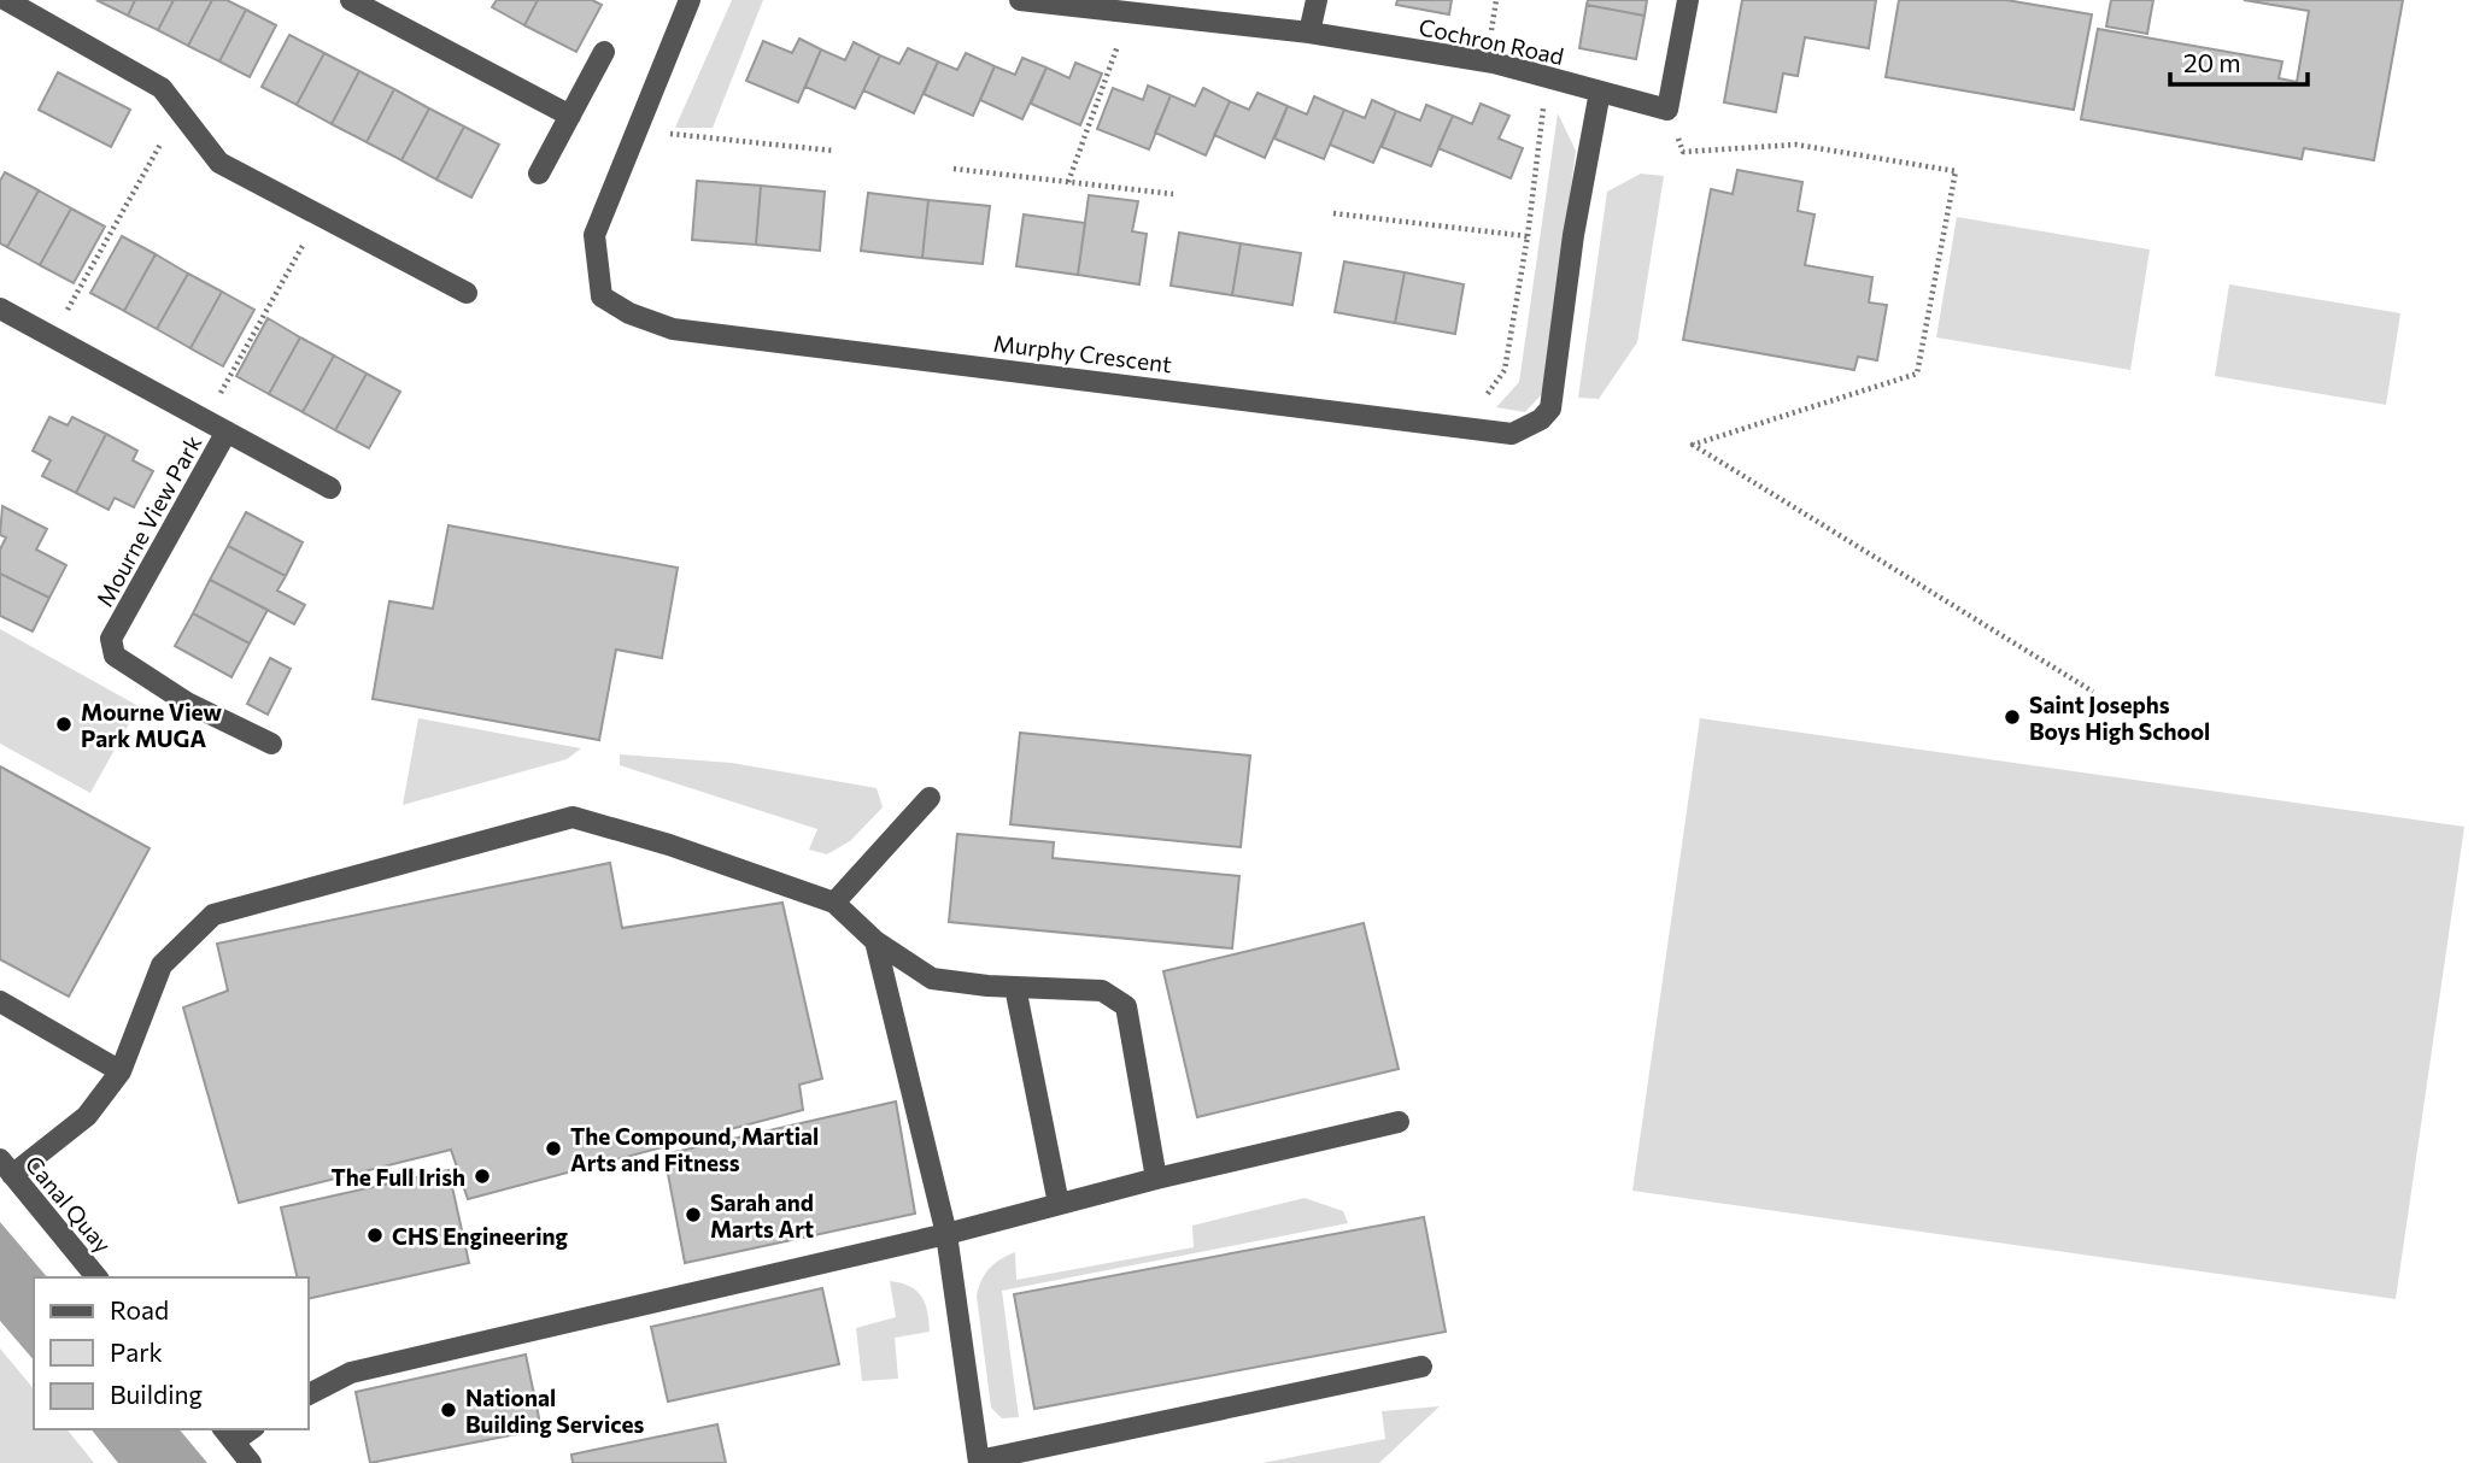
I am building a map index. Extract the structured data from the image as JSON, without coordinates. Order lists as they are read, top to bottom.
{
  "streets": {
    "street": [
      "Cochron Road",
      "Murphy Crescent",
      "Mourne View Park",
      "Canal Quay"
    ]
  },
  "crossings": [
    ["Cochron Road", "Murphy Crescent"]
  ],
  "places": [
    "Saint Josephs Boys High School",
    "Mourne View Park MUGA",
    "The Compound, Martial Arts and Fitness",
    "The Full Irish",
    "Sarah and Marts Art",
    "CHS Engineering",
    "National Building Services"
  ],
  "legend": ["Road", "Park", "Building"],
  "scale_bar": "20 m"
}
